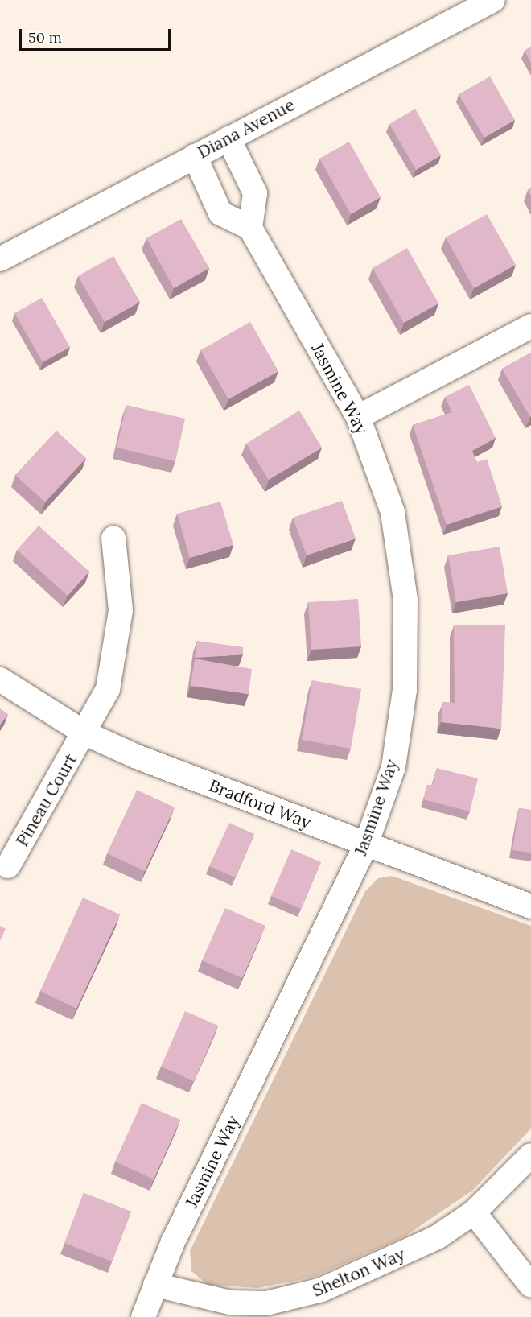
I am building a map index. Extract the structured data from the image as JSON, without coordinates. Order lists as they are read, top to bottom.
{
  "streets": {
    "street": [
      "Diana Avenue",
      "Jasmine Way",
      "Pineau Court",
      "Bradford Way",
      "Shelton Way"
    ]
  },
  "crossings": [
    ["Jasmine Way", "Bradford Way"],
    ["Jasmine Way", "Shelton Way"],
    ["Pineau Court", "Bradford Way"]
  ],
  "scale_bar": "50 m"
}
